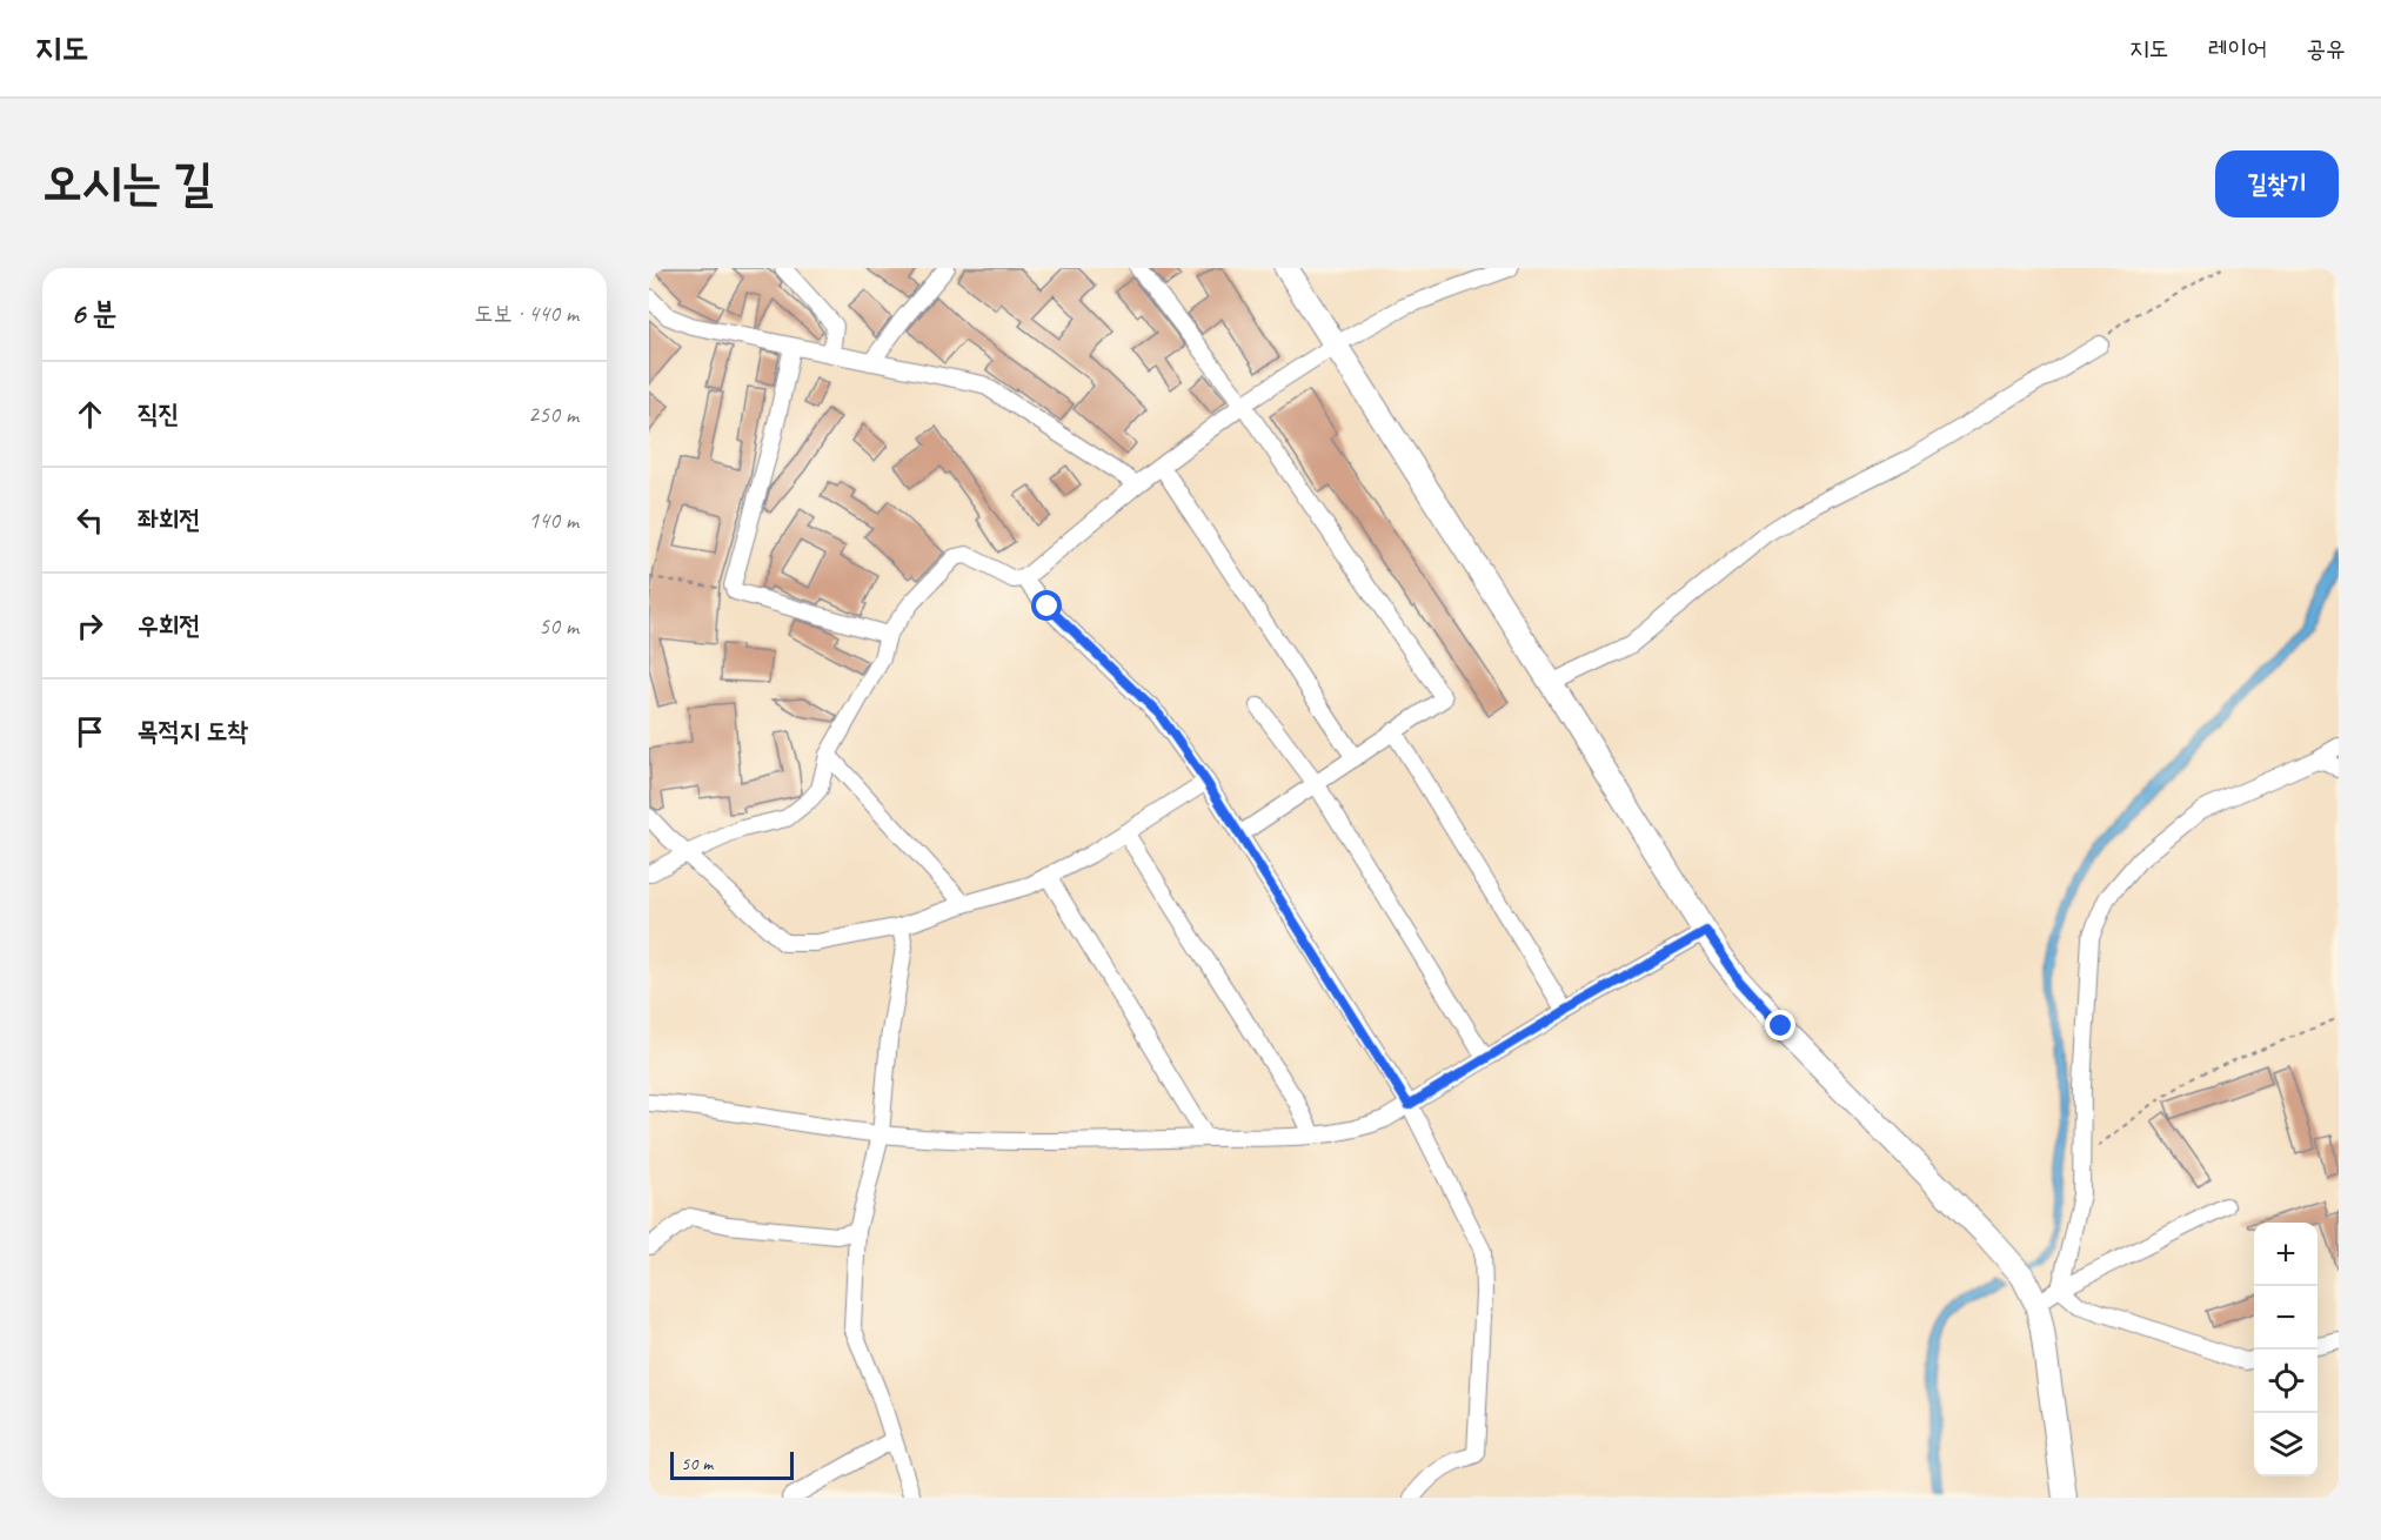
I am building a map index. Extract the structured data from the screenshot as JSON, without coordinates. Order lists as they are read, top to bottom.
{
  "scale_bar": "50 m",
  "page": {
    "header": "지도",
    "nav": ["지도", "레이어", "공유"],
    "buttons": "길찾기",
    "title": "오시는 길",
    "heading": ["6 분", "도보 · 440 m"],
    "list": [
      ["직진", "250 m"],
      ["좌회전", "140 m"],
      ["우회전", "50 m"],
      "목적지 도착"
    ],
    "map_buttons": ["+", "−"],
    "scale": "50 m"
  }
}
